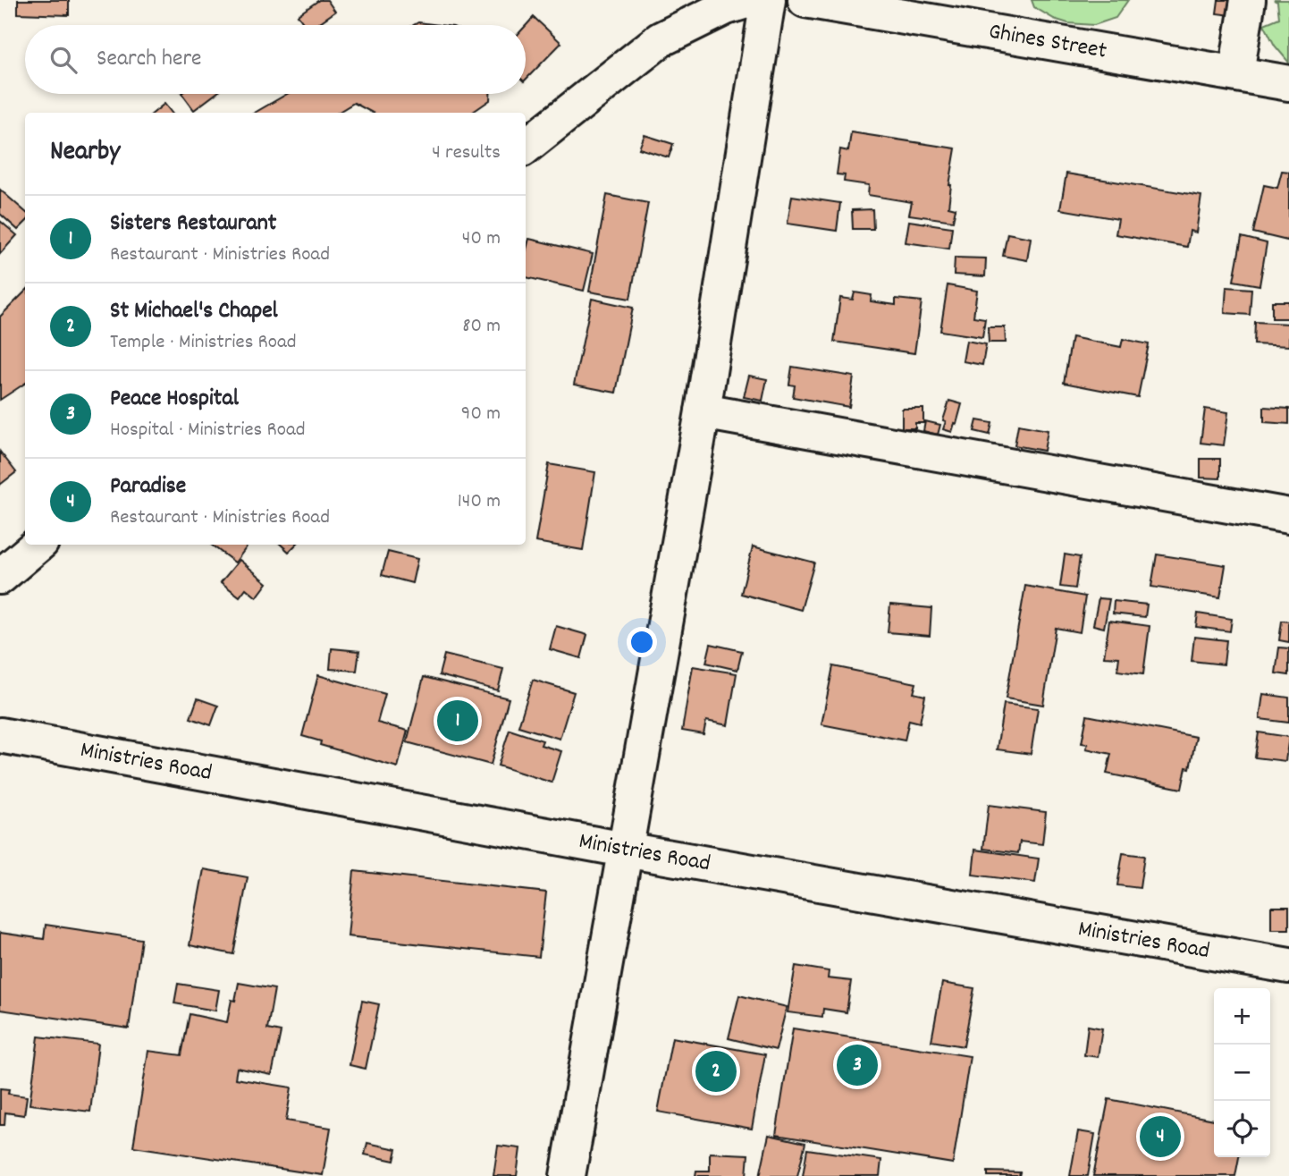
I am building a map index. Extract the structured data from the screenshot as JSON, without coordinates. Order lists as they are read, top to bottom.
{
  "streets": {
    "street": ["Ghines Street", "Ministries Road"]
  },
  "page": {
    "search": "Search here",
    "heading": ["Nearby", "4 results"],
    "list": [
      {
        "mark": "1",
        "name": "Sisters Restaurant",
        "note": "Restaurant · Ministries Road",
        "value": "40 m"
      },
      {
        "mark": "2",
        "name": "St Michael's Chapel",
        "note": "Temple · Ministries Road",
        "value": "80 m"
      },
      {
        "mark": "3",
        "name": "Peace Hospital",
        "note": "Hospital · Ministries Road",
        "value": "90 m"
      },
      {
        "mark": "4",
        "name": "Paradise",
        "note": "Restaurant · Ministries Road",
        "value": "140 m"
      }
    ],
    "pins": [
      "1",
      "3",
      "2",
      "4"
    ],
    "map_buttons": ["+", "−"]
  }
}
